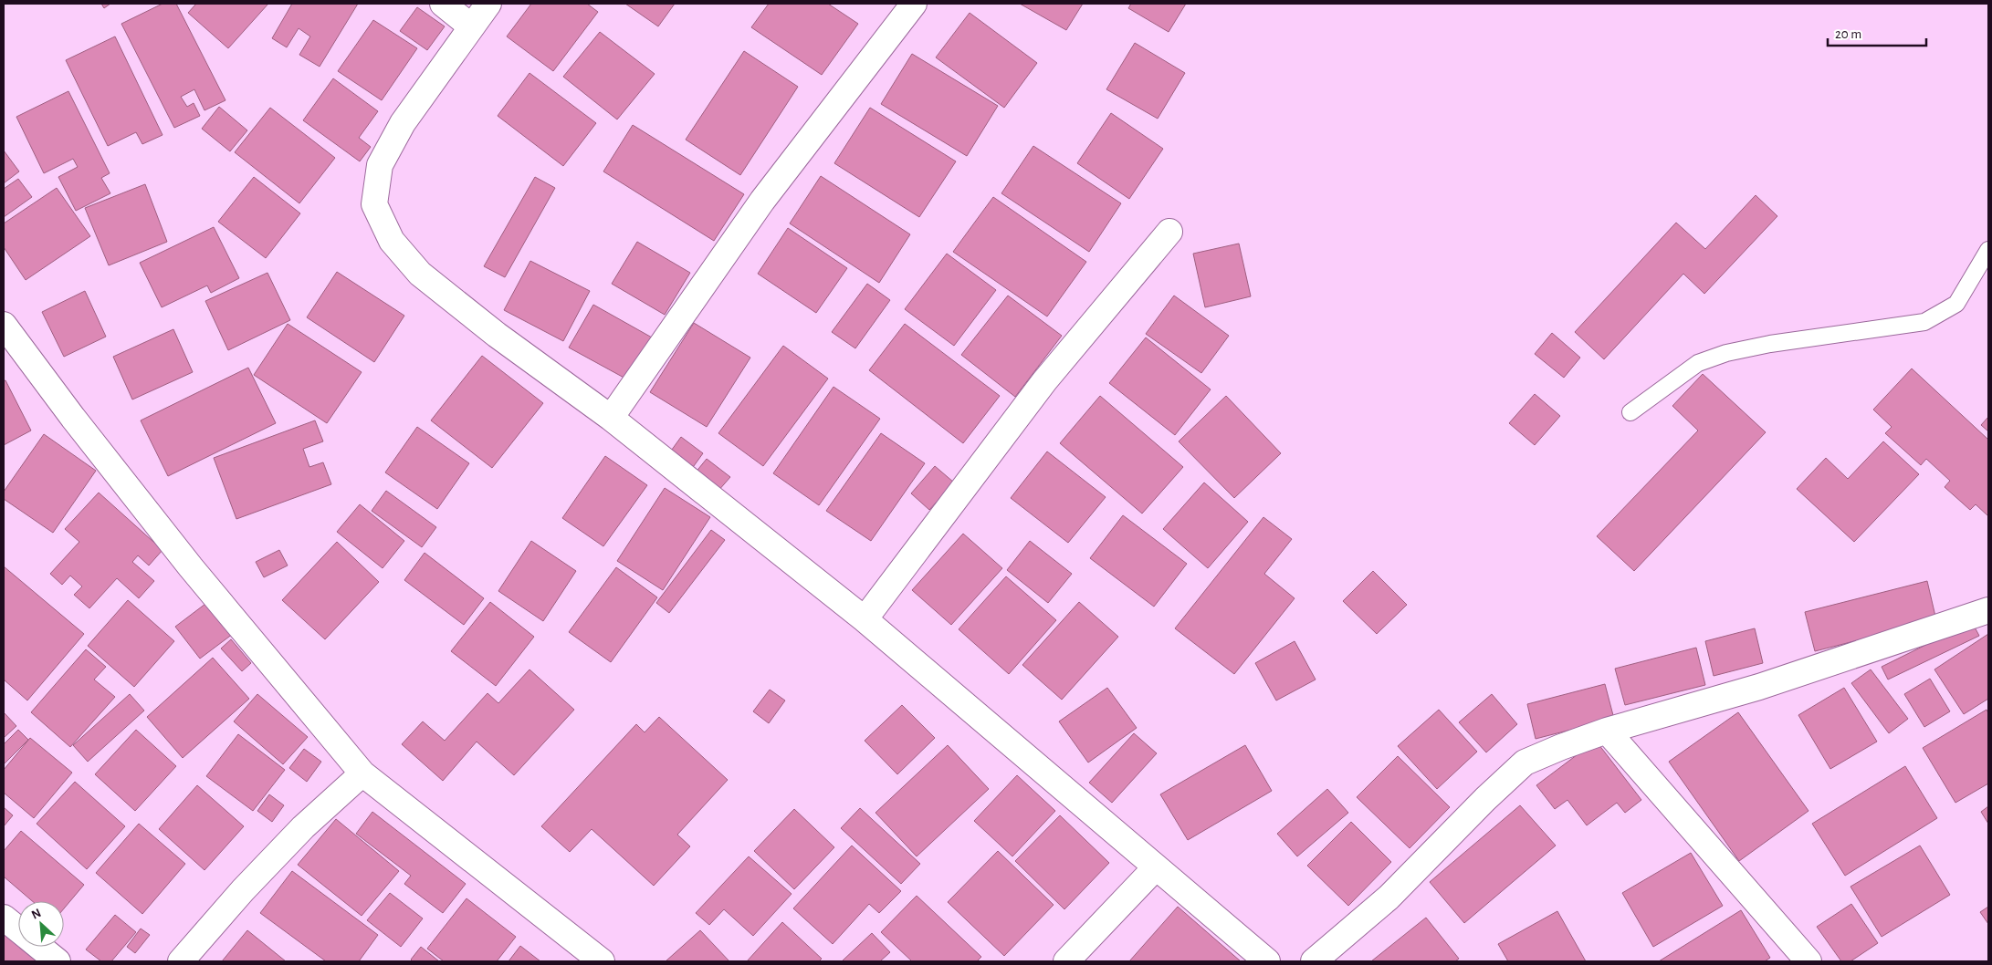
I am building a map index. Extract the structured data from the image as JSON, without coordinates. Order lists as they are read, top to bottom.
{
  "scale_bar": "20 m",
  "north": "top left"
}
